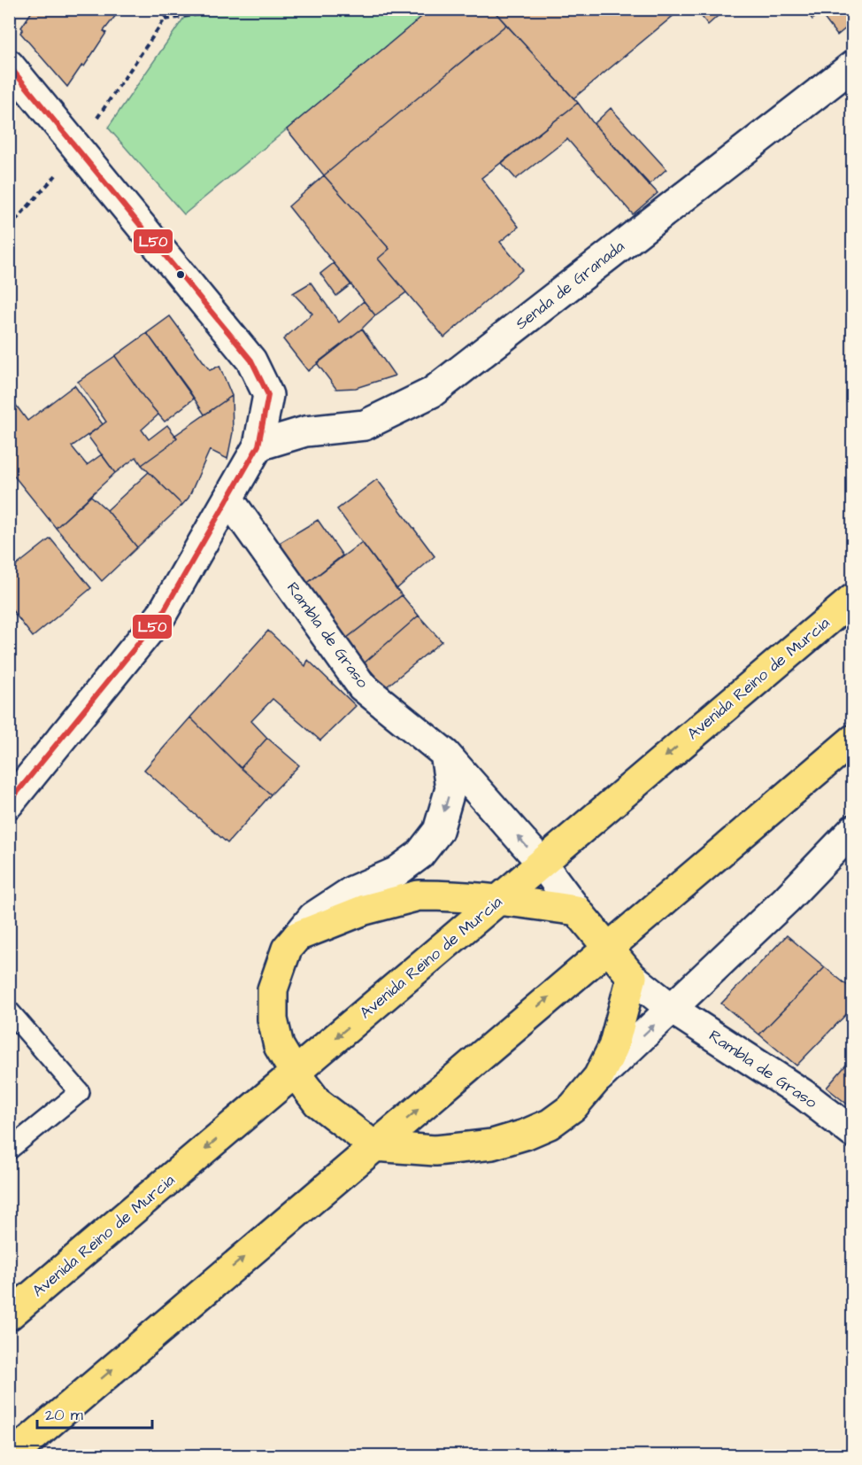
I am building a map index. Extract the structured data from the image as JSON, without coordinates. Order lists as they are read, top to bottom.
{
  "streets": {
    "main road": ["Avenida Reino de Murcia"],
    "street": ["Senda de Granada", "Rambla de Graso"]
  },
  "crossings": [
    ["Rambla de Graso", "Avenida Reino de Murcia"]
  ],
  "lines": ["transit line L50"],
  "scale_bar": "20 m"
}
